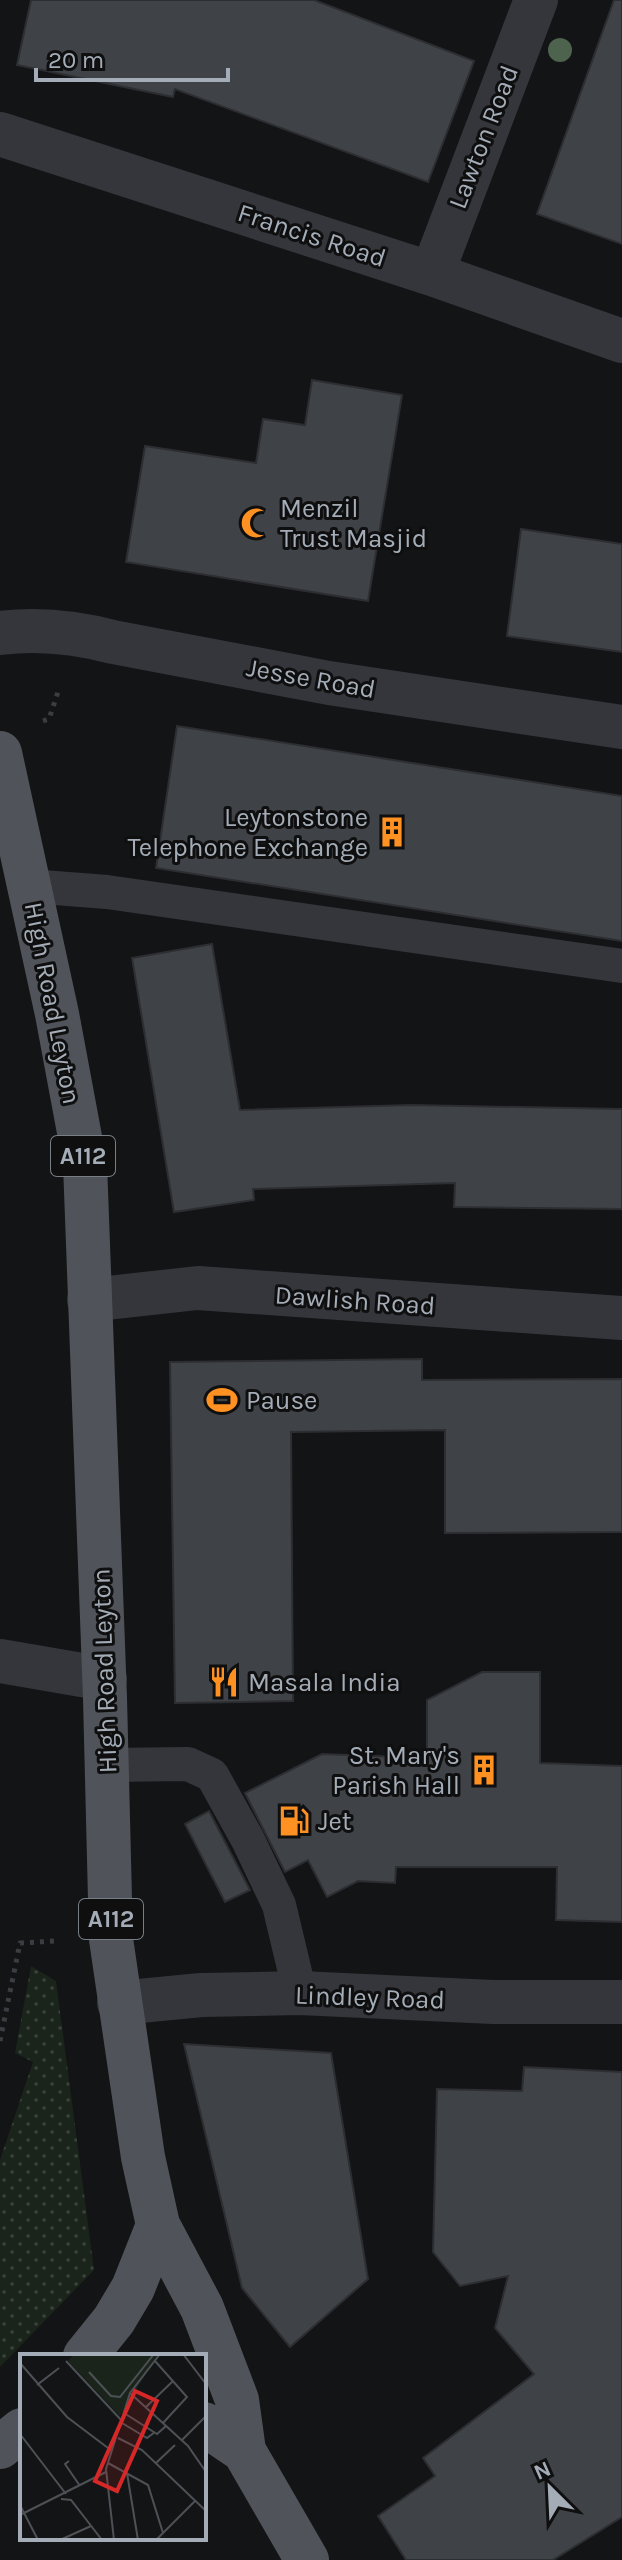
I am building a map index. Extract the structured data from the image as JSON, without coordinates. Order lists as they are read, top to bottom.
{
  "streets": {
    "main road": ["High Road Leyton", "A112"],
    "street": [
      "Lawton Road",
      "Francis Road",
      "Jesse Road",
      "Dawlish Road",
      "Lindley Road"
    ]
  },
  "crossings": [
    ["Lawton Road", "Francis Road"],
    ["High Road Leyton", "A112"],
    ["High Road Leyton", "Dawlish Road"],
    ["High Road Leyton", "Lindley Road"]
  ],
  "places": {
    "mosque": ["Menzil Trust Masjid"],
    "building": ["Leytonstone Telephone Exchange", "St. Mary's Parish Hall"],
    "sports": ["Pause"],
    "restaurant": ["Masala India"],
    "fuel station": ["Jet"]
  },
  "scale_bar": "20 m",
  "north": "top left"
}
